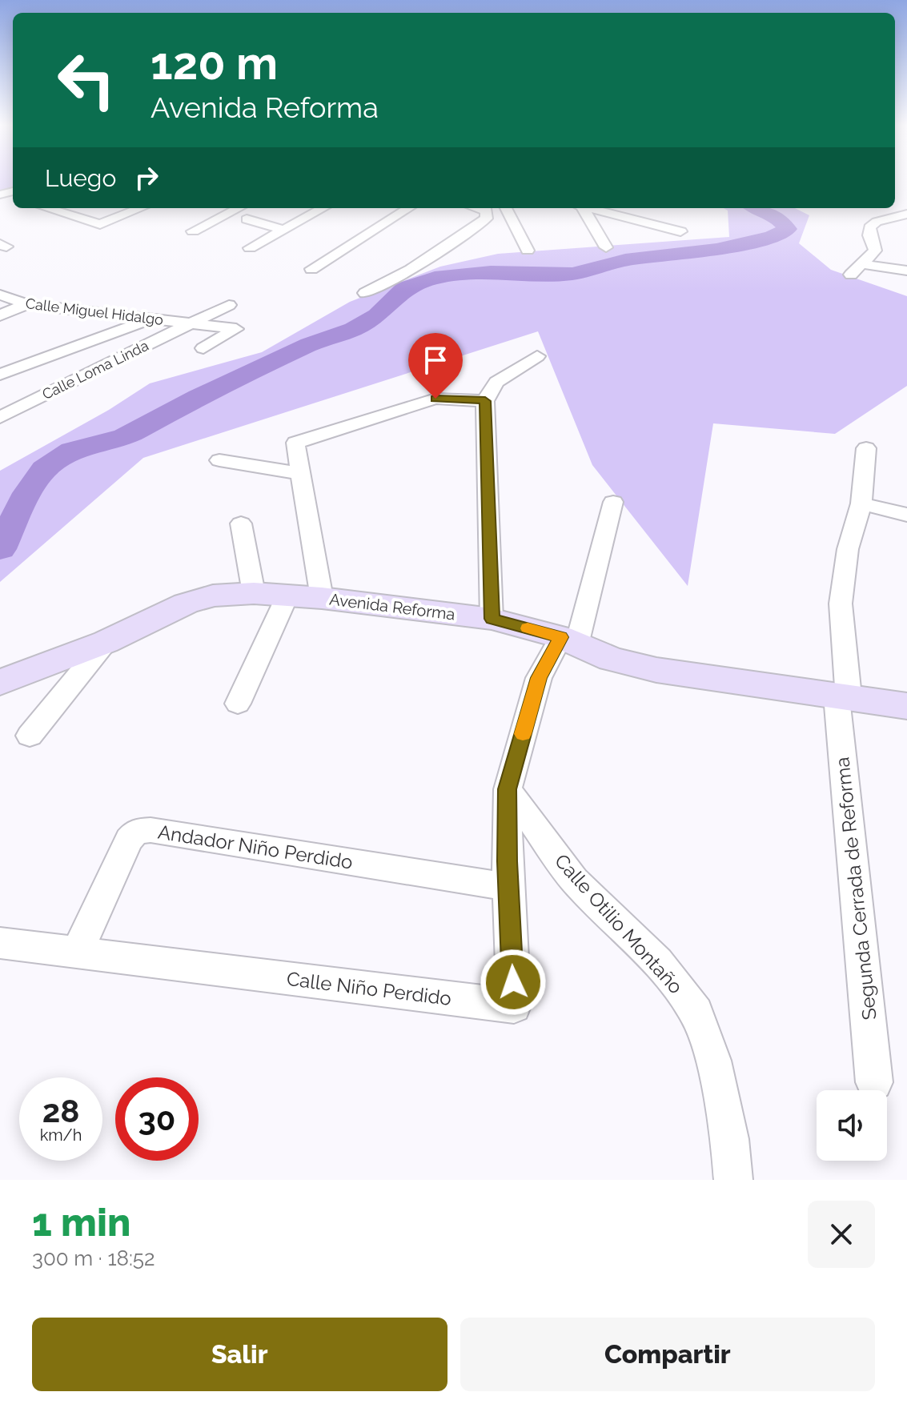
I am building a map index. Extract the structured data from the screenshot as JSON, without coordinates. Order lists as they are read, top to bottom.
{
  "streets": {
    "street": [
      "Calle Miguel Hidalgo",
      "Calle Loma Linda",
      "Avenida Reforma",
      "Andador Niño Perdido",
      "Segunda Cerrada de Reforma",
      "Calle Otilio Montaño",
      "Calle Niño Perdido"
    ]
  },
  "crossings": [
    ["Calle Miguel Hidalgo", "Calle Loma Linda"],
    ["Avenida Reforma", "Segunda Cerrada de Reforma"],
    ["Avenida Reforma", "Calle Niño Perdido"],
    ["Andador Niño Perdido", "Calle Niño Perdido"],
    ["Calle Otilio Montaño", "Calle Niño Perdido"]
  ],
  "page": {
    "turn": ["120 m", "Avenida Reforma"],
    "then": "Luego",
    "speed": "28 km/h",
    "limit": "30",
    "heading": ["1 min", "300 m · 18:52"],
    "buttons": ["Salir", "Compartir"]
  }
}
